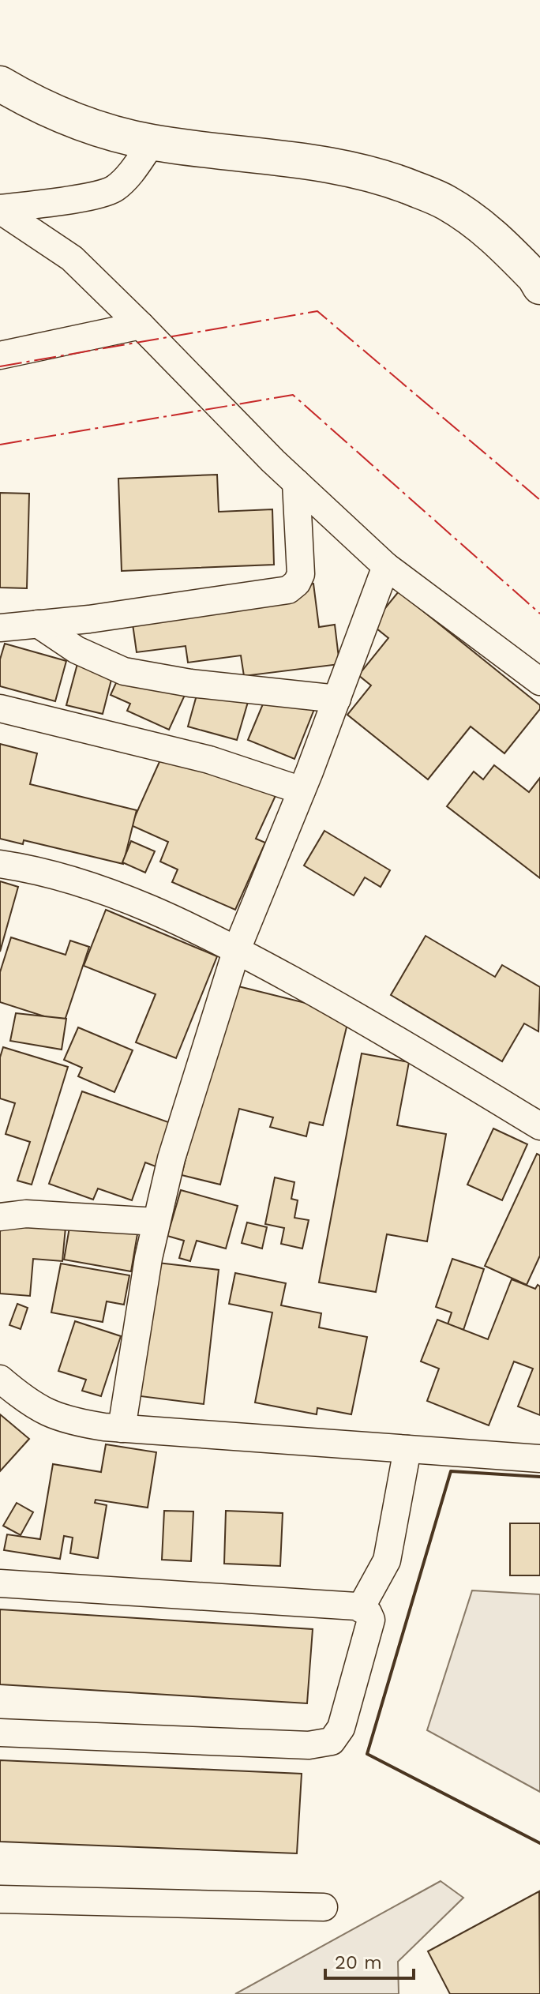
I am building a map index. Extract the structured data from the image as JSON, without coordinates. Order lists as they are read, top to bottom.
{
  "scale_bar": "20 m"
}
